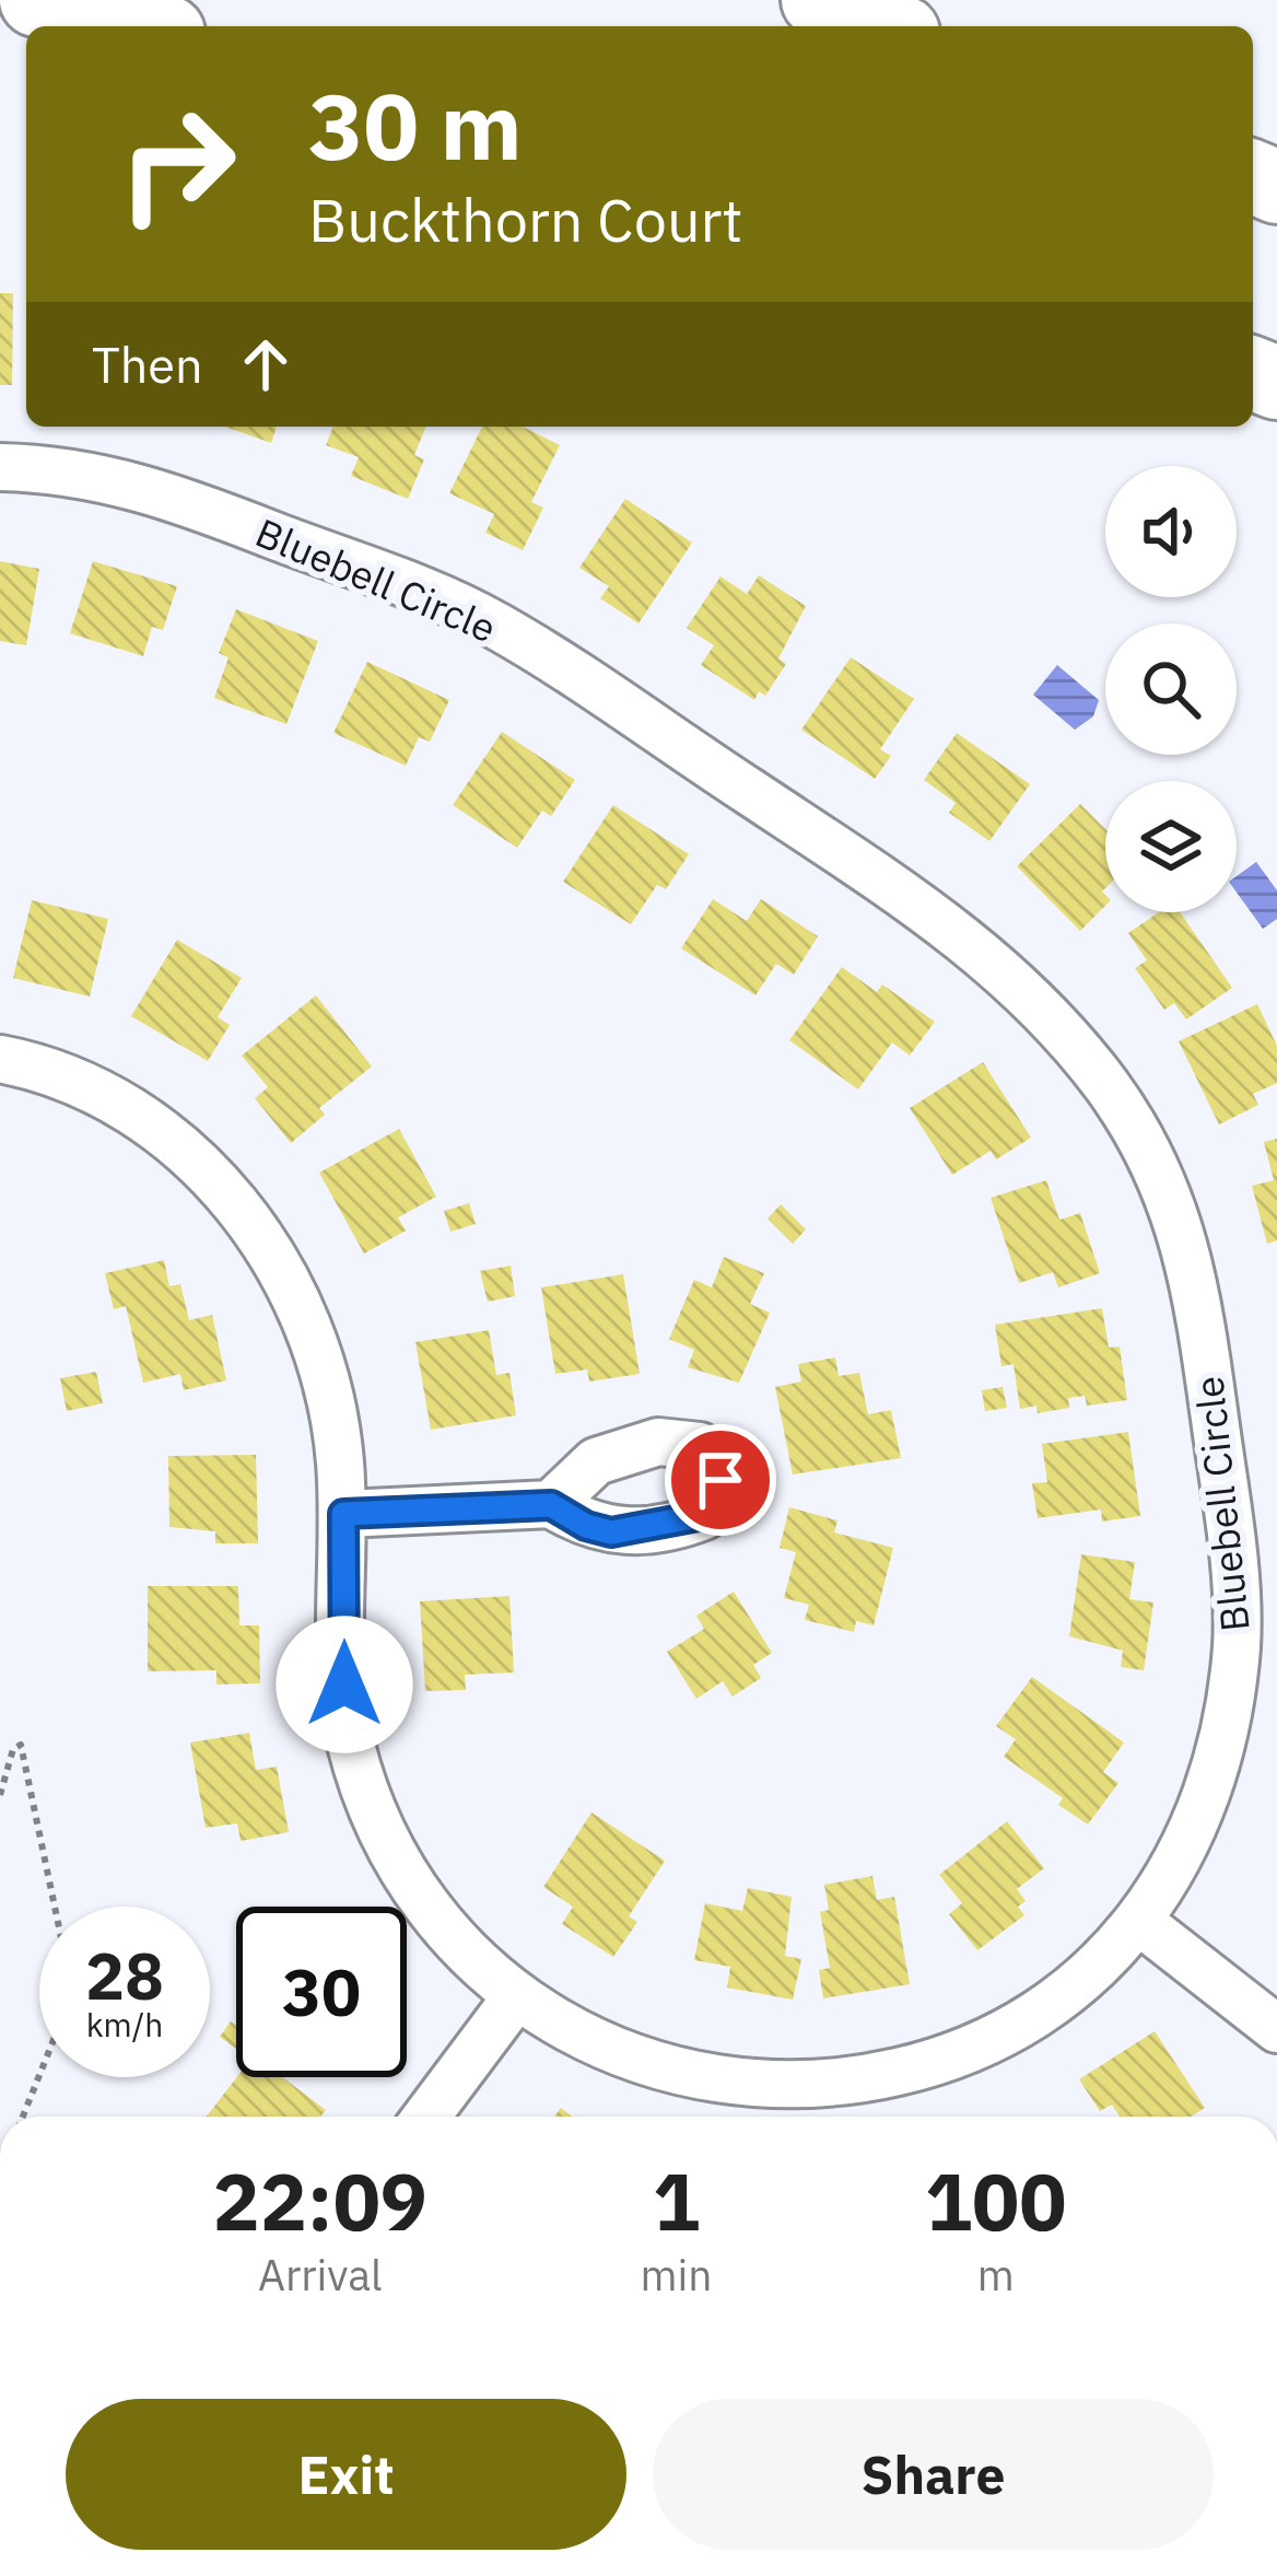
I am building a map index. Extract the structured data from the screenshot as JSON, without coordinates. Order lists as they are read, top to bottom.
{
  "streets": {
    "street": ["Bluebell Circle"]
  },
  "page": {
    "turn": ["30 m", "Buckthorn Court"],
    "then": "Then",
    "speed": "28 km/h",
    "limit": "30",
    "eta": [
      "22:09",
      "Arrival",
      "1",
      "min",
      "100",
      "m"
    ],
    "buttons": ["Exit", "Share"]
  }
}
